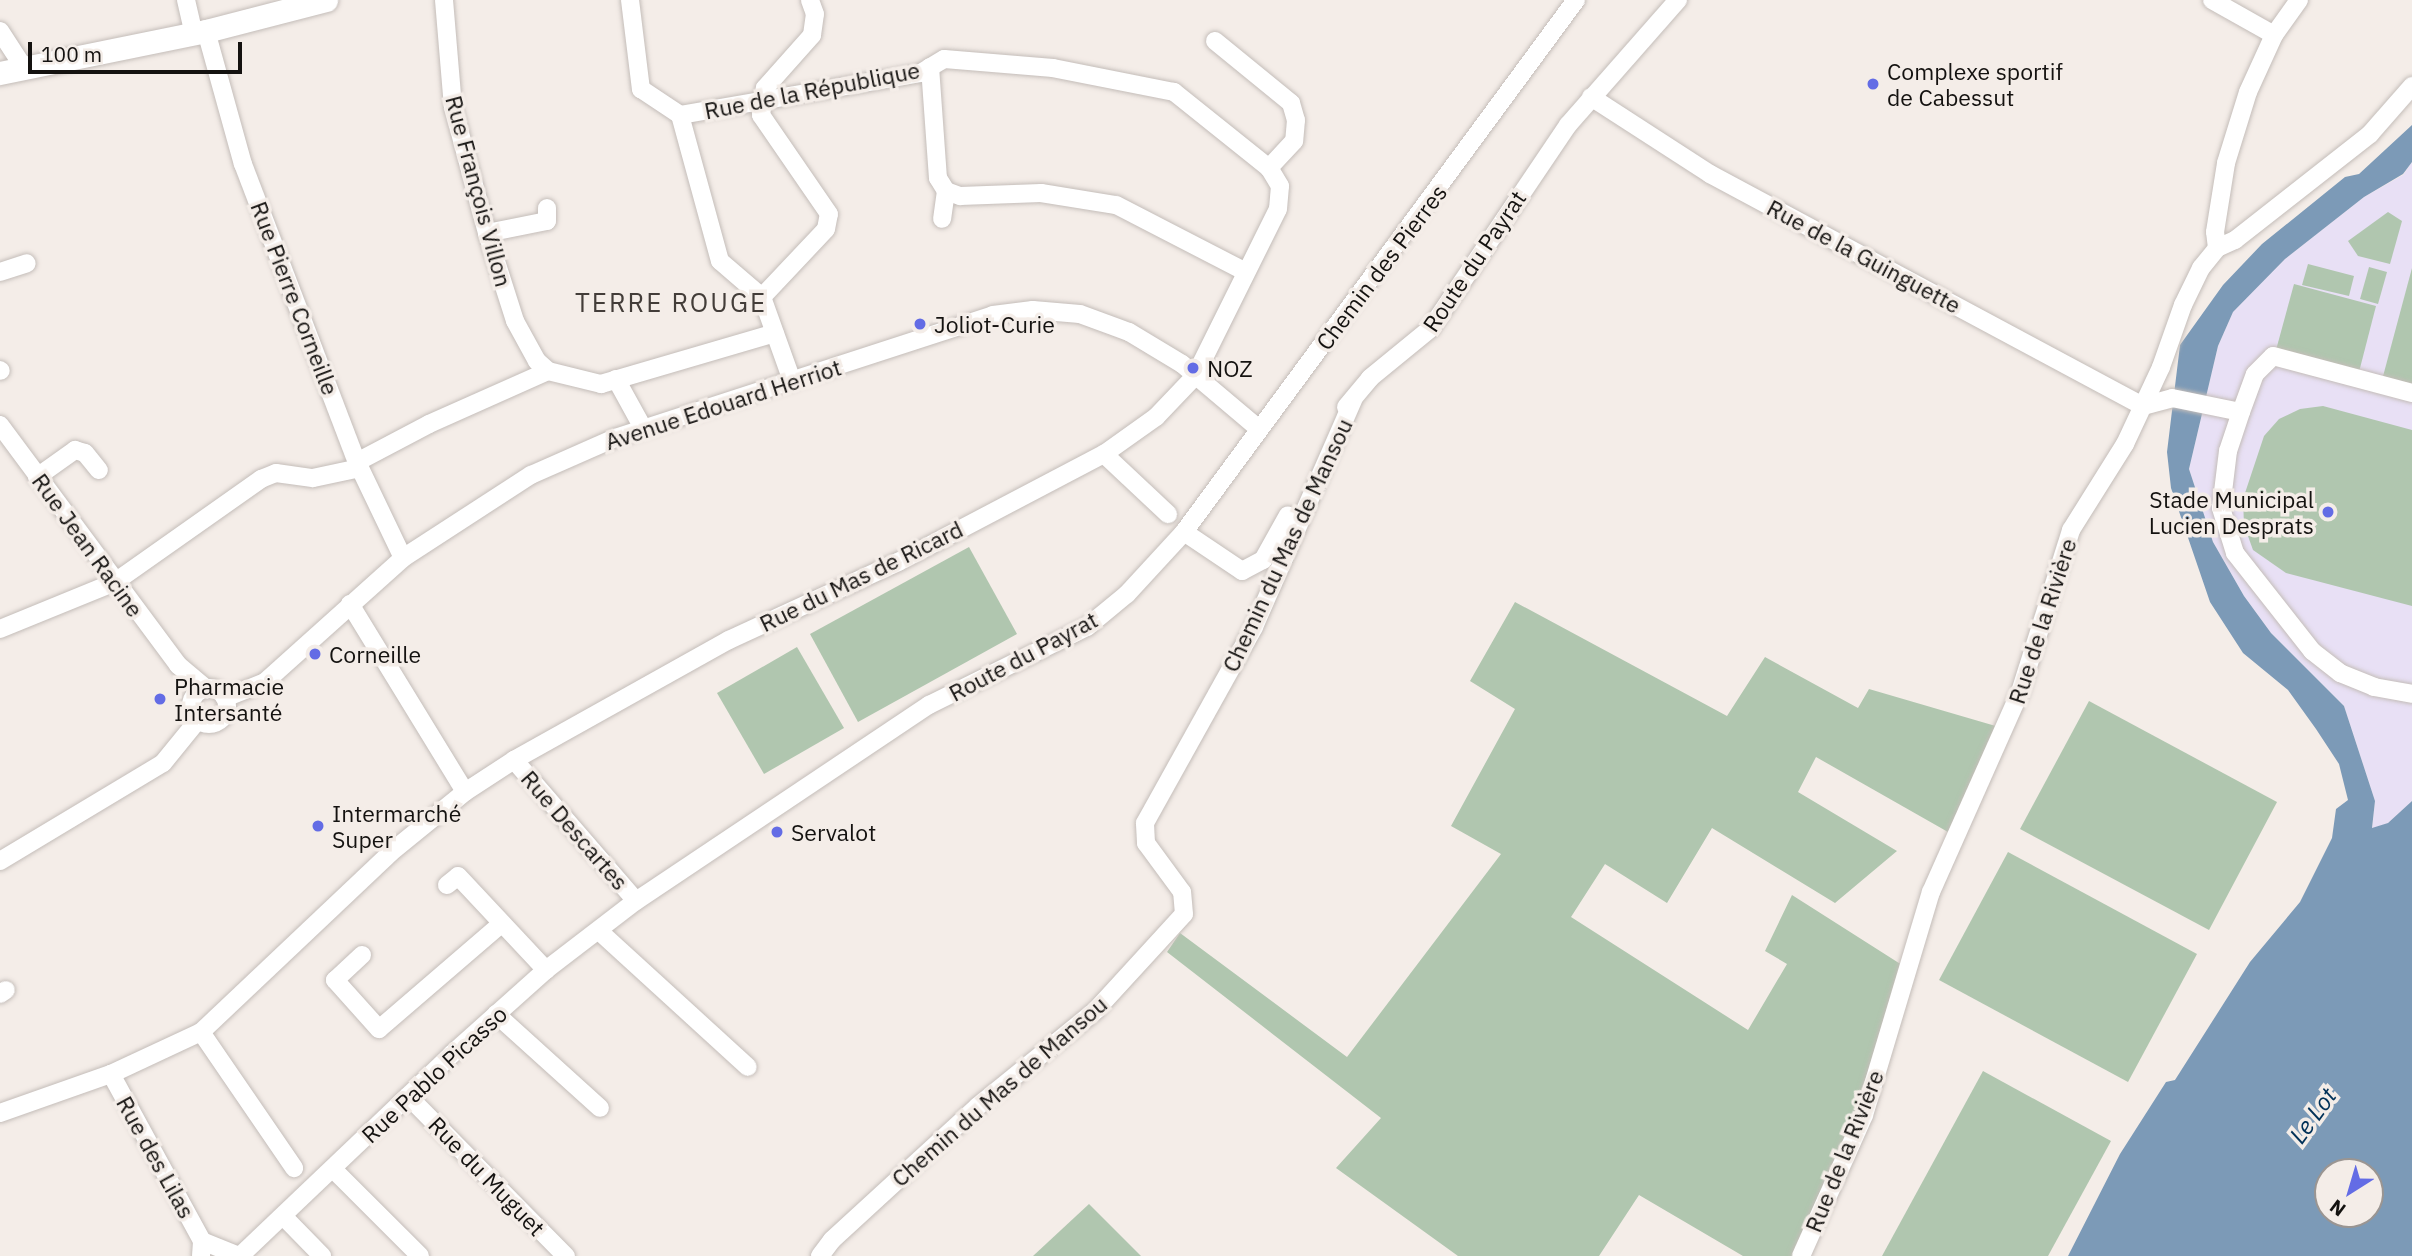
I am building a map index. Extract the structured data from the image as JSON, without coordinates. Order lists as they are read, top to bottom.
{
  "streets": {
    "street": [
      "Rue de la République",
      "Rue François Villon",
      "Rue de la Guinguette",
      "Route du Payrat",
      "Chemin des Pierres",
      "Rue Pierre Corneille",
      "Avenue Edouard Herriot",
      "Rue Jean Racine",
      "Chemin du Mas de Mansou",
      "Rue du Mas de Ricard",
      "Rue de la Rivière",
      "Rue Descartes",
      "Rue Pablo Picasso",
      "Rue des Lilas",
      "Rue du Muguet"
    ]
  },
  "crossings": [
    ["Rue de la Guinguette", "Route du Payrat"],
    ["Rue de la Guinguette", "Rue de la Rivière"],
    ["Route du Payrat", "Chemin des Pierres"],
    ["Route du Payrat", "Chemin du Mas de Mansou"],
    ["Route du Payrat", "Rue Descartes"],
    ["Route du Payrat", "Rue Pablo Picasso"],
    ["Chemin des Pierres", "Avenue Edouard Herriot"],
    ["Rue Pierre Corneille", "Avenue Edouard Herriot"],
    ["Avenue Edouard Herriot", "Rue Jean Racine"],
    ["Avenue Edouard Herriot", "Rue du Mas de Ricard"],
    ["Rue du Mas de Ricard", "Rue Descartes"],
    ["Rue du Mas de Ricard", "Rue des Lilas"],
    ["Rue Descartes", "Rue Pablo Picasso"],
    ["Rue Pablo Picasso", "Rue des Lilas"],
    ["Rue Pablo Picasso", "Rue du Muguet"]
  ],
  "districts": ["TERRE ROUGE"],
  "water": ["Le Lot"],
  "places": [
    "Complexe sportif de Cabessut",
    "Joliot-Curie",
    "NOZ",
    "Stade Municipal Lucien Desprats",
    "Corneille",
    "Pharmacie Intersanté",
    "Intermarché Super",
    "Servalot"
  ],
  "scale_bar": "100 m",
  "north": "bottom left"
}
